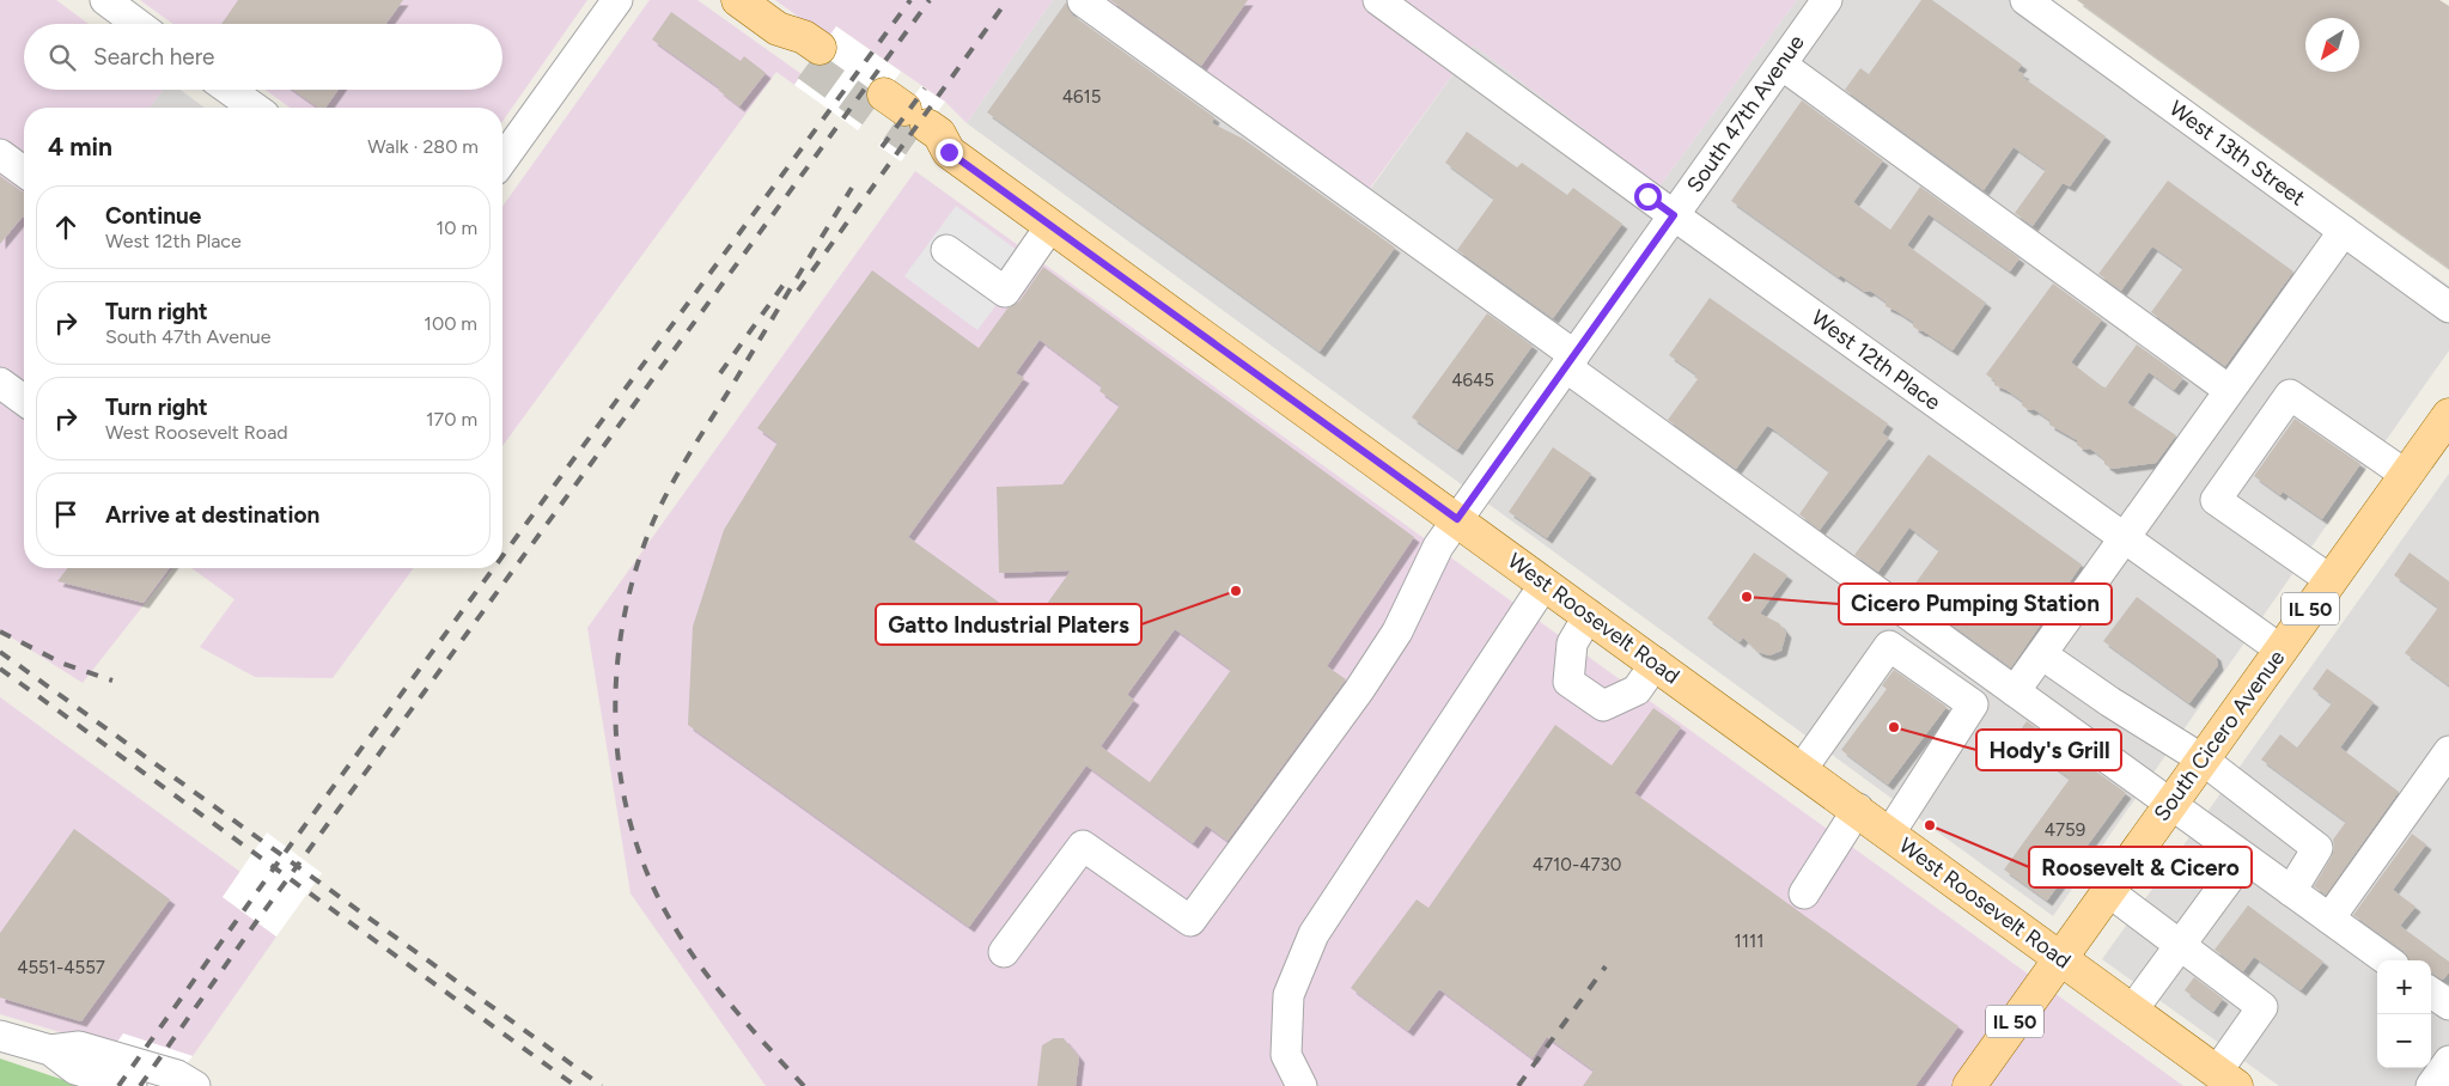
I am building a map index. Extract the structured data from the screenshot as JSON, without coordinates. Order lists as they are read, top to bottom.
{
  "streets": {
    "main road": ["IL 50", "West Roosevelt Road", "South Cicero Avenue"],
    "street": ["South 47th Avenue", "West 13th Street", "West 12th Place"]
  },
  "crossings": [
    ["South 47th Avenue", "West 12th Place"],
    ["South 47th Avenue", "West Roosevelt Road"],
    ["West 12th Place", "South Cicero Avenue"],
    ["West Roosevelt Road", "South Cicero Avenue"]
  ],
  "places": [
    "Gatto Industrial Platers",
    "Cicero Pumping Station",
    "Hody's Grill",
    "Roosevelt & Cicero"
  ],
  "house_numbers": [
    "4615",
    "4645",
    "4759",
    "4710-4730",
    "1111",
    "4551-4557"
  ],
  "north": "bottom left",
  "page": {
    "search": "Search here",
    "heading": ["4 min", "Walk · 280 m"],
    "list": [
      ["Continue", "West 12th Place", "10 m"],
      ["Turn right", "South 47th Avenue", "100 m"],
      ["Turn right", "West Roosevelt Road", "170 m"],
      "Arrive at destination"
    ],
    "map_buttons": ["+", "−"]
  }
}
